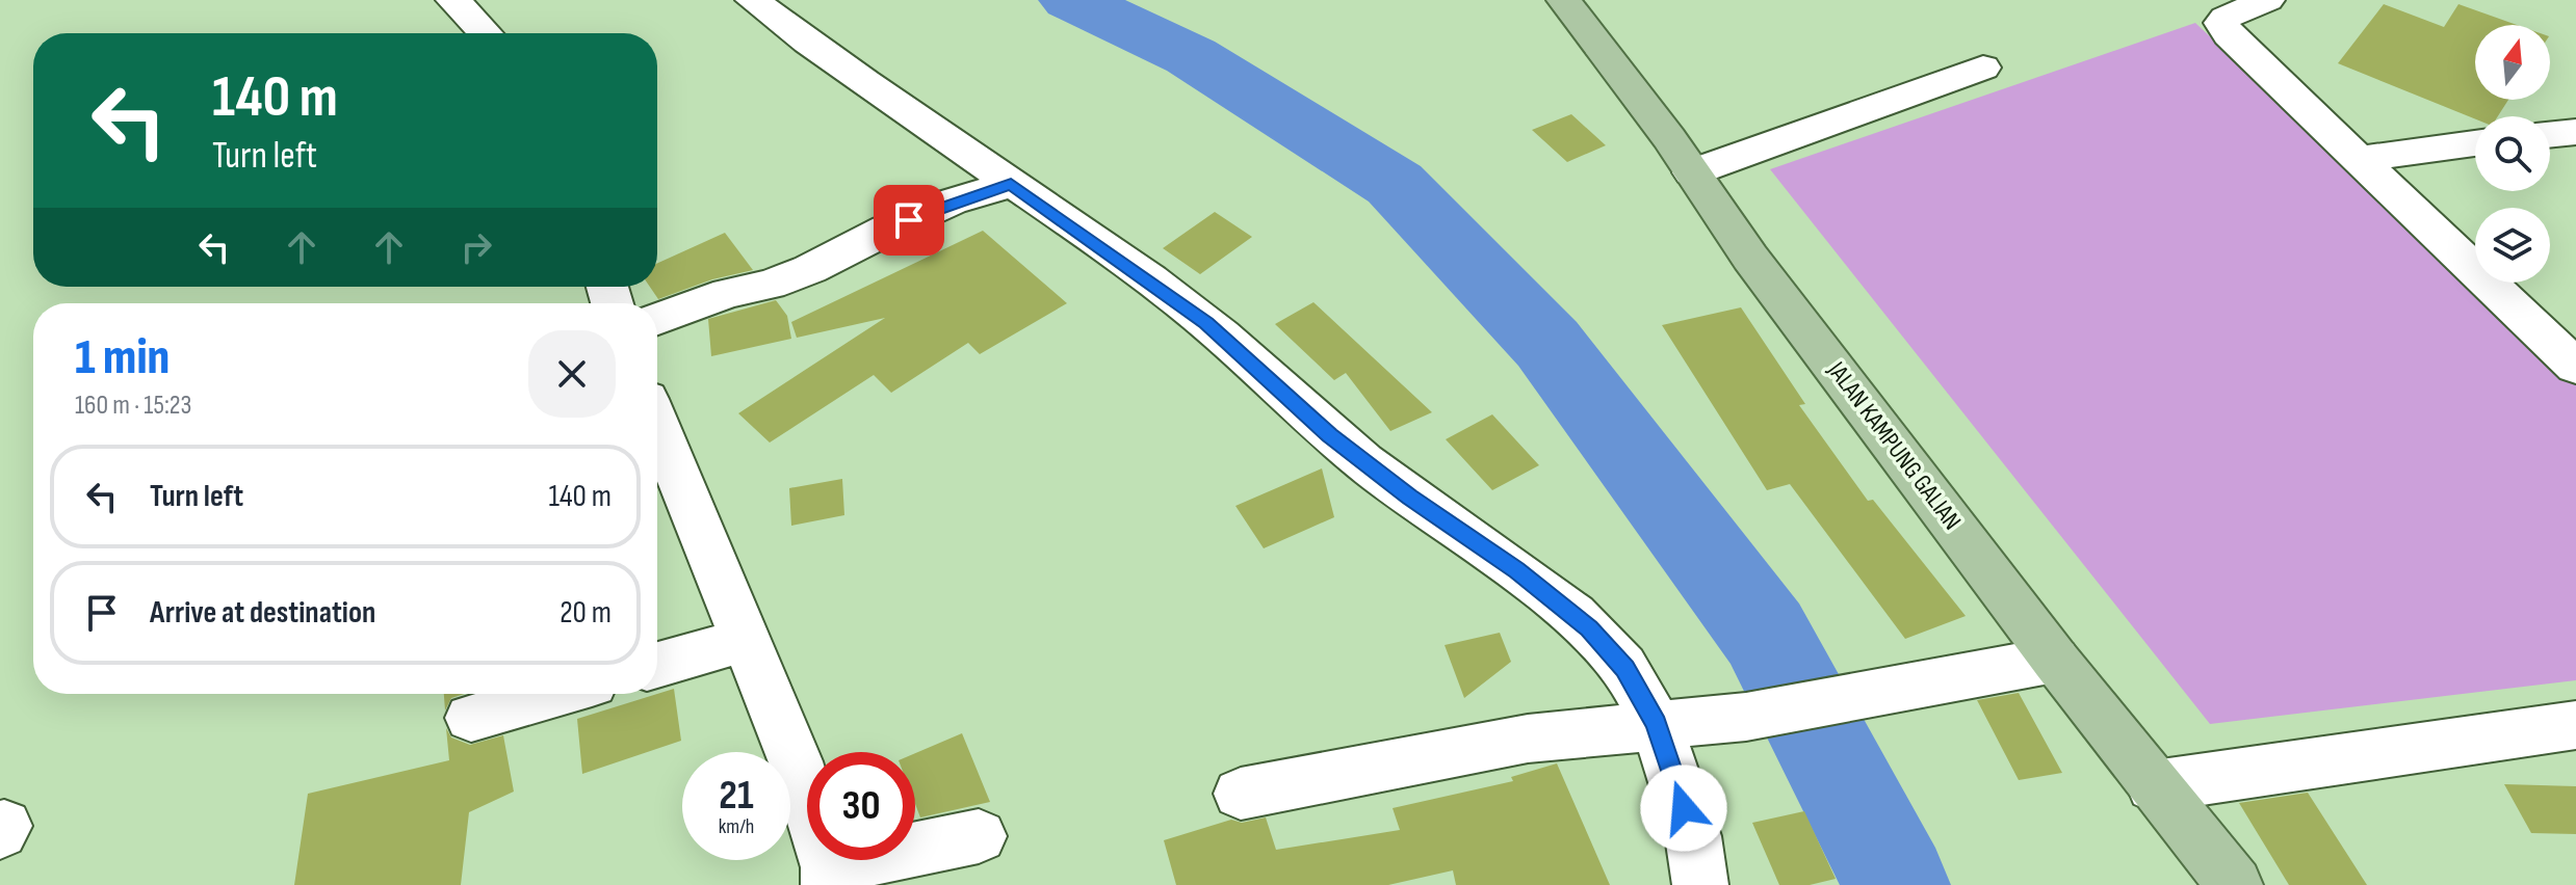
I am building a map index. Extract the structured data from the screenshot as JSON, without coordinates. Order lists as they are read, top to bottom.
{
  "streets": {
    "main road": ["JALAN KAMPUNG GALIAN"]
  },
  "north": "top",
  "page": {
    "turn": ["140 m", "Turn left"],
    "heading": ["1 min", "160 m · 15:23"],
    "list": [
      {
        "name": "Turn left",
        "value": "140 m"
      },
      {
        "name": "Arrive at destination",
        "value": "20 m"
      }
    ],
    "speed": "21 km/h",
    "limit": "30"
  }
}
